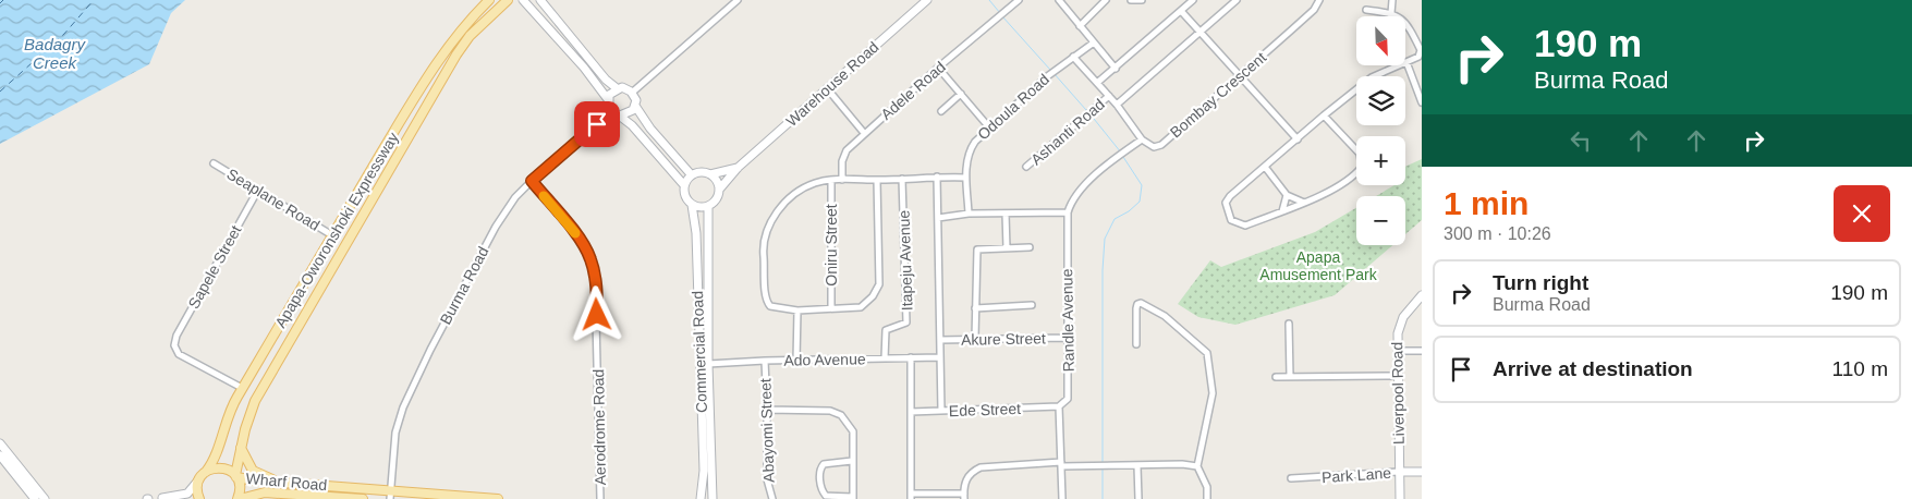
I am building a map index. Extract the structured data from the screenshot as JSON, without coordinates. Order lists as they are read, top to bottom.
{
  "streets": {
    "main road": [
      "Warehouse Road",
      "Apapa-Oworonshoki Expressway",
      "Commercial Road",
      "Liverpool Road",
      "Park Lane",
      "Wharf Road"
    ],
    "street": [
      "Adele Road",
      "Bombay Crescent",
      "Odoula Road",
      "Ashanti Road",
      "Seaplane Road",
      "Oniru Street",
      "Itapeju Avenue",
      "Sapele Street",
      "Burma Road",
      "Randle Avenue",
      "Akure Street",
      "Ado Avenue",
      "Ede Street",
      "Aerodrome Road",
      "Abayomi Street"
    ]
  },
  "crossings": [
    ["Warehouse Road", "Commercial Road"],
    ["Bombay Crescent", "Randle Avenue"],
    ["Seaplane Road", "Apapa-Oworonshoki Expressway"],
    ["Seaplane Road", "Sapele Street"],
    ["Apapa-Oworonshoki Expressway", "Sapele Street"],
    ["Apapa-Oworonshoki Expressway", "Wharf Road"],
    ["Itapeju Avenue", "Ado Avenue"],
    ["Burma Road", "Aerodrome Road"],
    ["Burma Road", "Wharf Road"],
    ["Randle Avenue", "Akure Street"],
    ["Randle Avenue", "Ede Street"],
    ["Commercial Road", "Ado Avenue"],
    ["Ado Avenue", "Abayomi Street"],
    ["Liverpool Road", "Park Lane"]
  ],
  "water": ["Badagry Creek"],
  "parks": ["Apapa Amusement Park"],
  "north": "bottom right",
  "page": {
    "turn": ["190 m", "Burma Road"],
    "map_buttons": ["+", "−"],
    "heading": ["1 min", "300 m · 10:26"],
    "list": [
      {
        "name": "Turn right",
        "note": "Burma Road",
        "value": "190 m"
      },
      {
        "name": "Arrive at destination",
        "value": "110 m"
      }
    ]
  }
}
